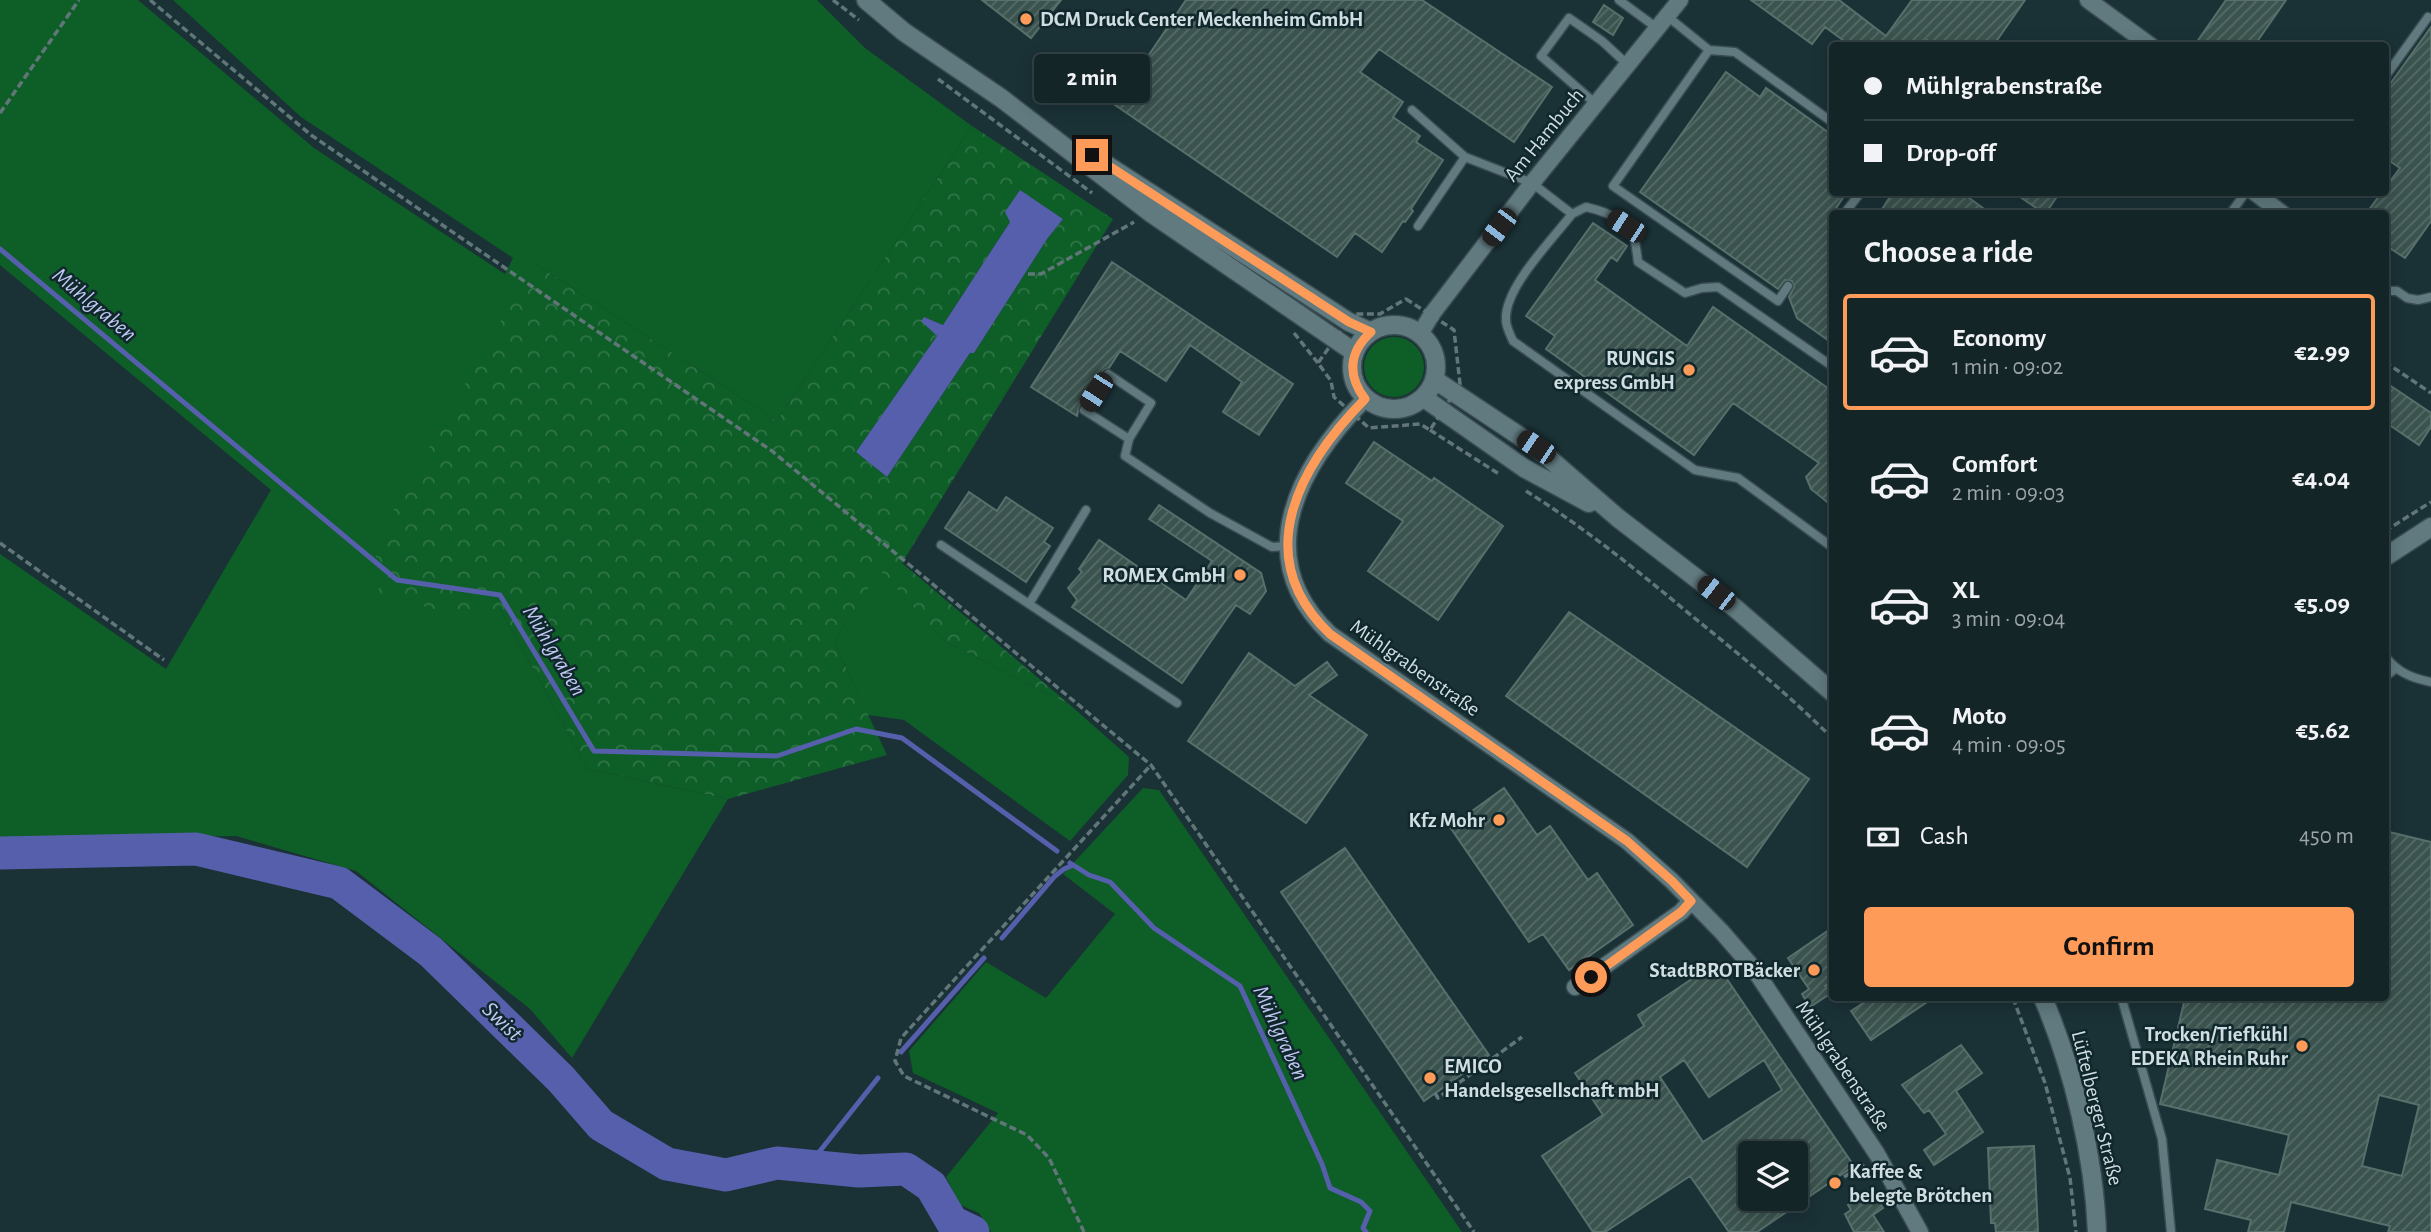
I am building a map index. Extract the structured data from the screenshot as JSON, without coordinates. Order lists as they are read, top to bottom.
{
  "streets": {
    "main road": ["Lüftelberger Straße"],
    "street": ["Am Hambuch", "Mühlgrabenstraße"]
  },
  "crossings": [
    ["Am Hambuch", "Mühlgrabenstraße"]
  ],
  "water": ["Mühlgraben", "Swist"],
  "places": [
    "DCM Druck Center Meckenheim GmbH",
    "RUNGIS express GmbH",
    "ROMEX GmbH",
    "Kfz Mohr",
    "StadtBROTBäcker",
    "Trocken/Tiefkühl EDEKA Rhein Ruhr",
    "EMICO Handelsgesellschaft mbH",
    "Kaffee & belegte Brötchen"
  ],
  "page": {
    "banner": ["Mühlgrabenstraße", "Drop-off"],
    "bubble": "2 min",
    "heading": "Choose a ride",
    "list": [
      {
        "name": "Economy",
        "note": "1 min · 09:02",
        "value": "€2.99"
      },
      {
        "name": "Comfort",
        "note": "2 min · 09:03",
        "value": "€4.04"
      },
      {
        "name": "XL",
        "note": "3 min · 09:04",
        "value": "€5.09"
      },
      {
        "name": "Moto",
        "note": "4 min · 09:05",
        "value": "€5.62"
      }
    ],
    "pay": ["Cash", "450 m"],
    "buttons": "Confirm"
  }
}
